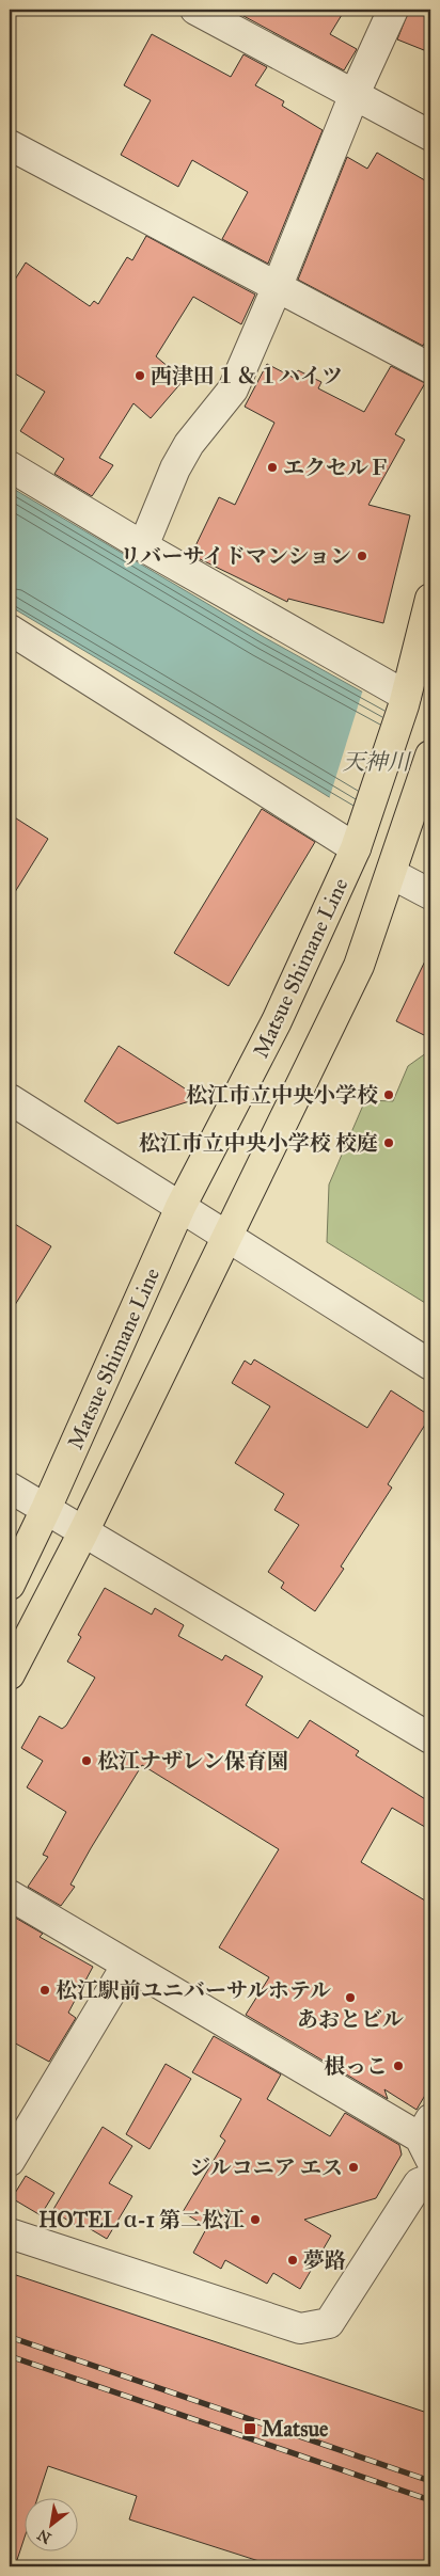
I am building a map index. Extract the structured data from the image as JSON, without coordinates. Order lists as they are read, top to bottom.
{
  "streets": {
    "main road": ["Matsue Shimane Line"]
  },
  "water": ["天神川"],
  "places": {
    "other": [
      "西津田１＆１ハイツ",
      "エクセルＦ",
      "リバーサイドマンション",
      "松江市立中央小学校",
      "松江市立中央小学校 校庭",
      "松江ナザレン保育園",
      "松江駅前ユニバーサルホテル",
      "あおとビル",
      "根っこ",
      "ジルコニア エス",
      "HOTEL α-1 第二松江",
      "夢路"
    ],
    "transit": ["Matsue"]
  },
  "north": "bottom left"
}
